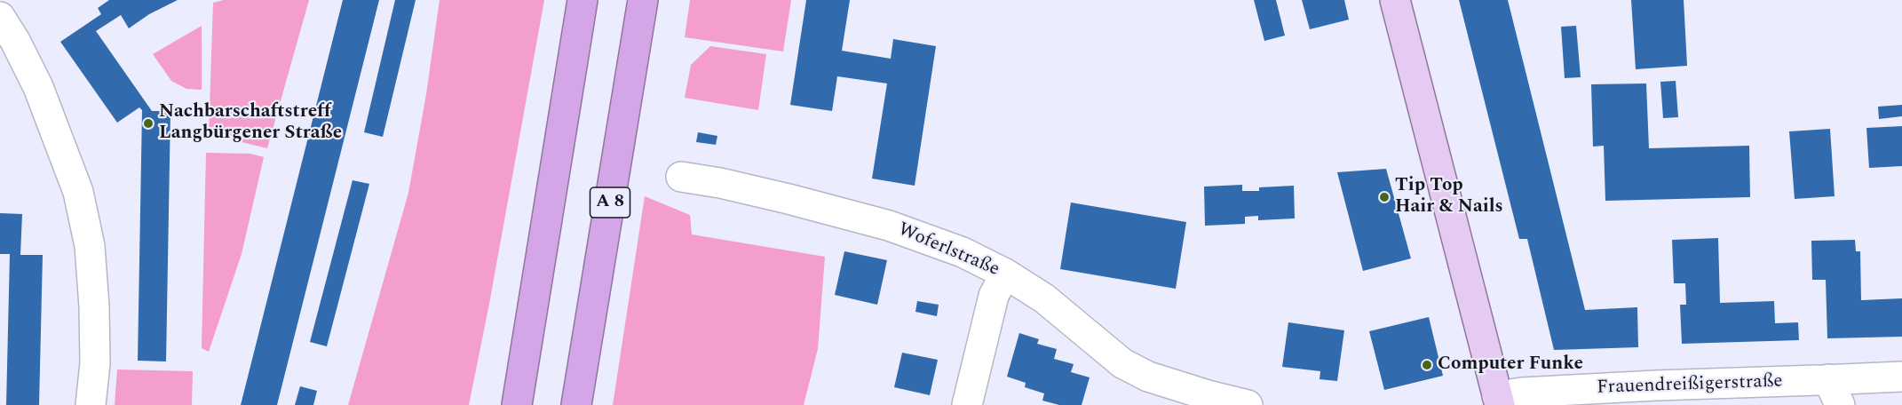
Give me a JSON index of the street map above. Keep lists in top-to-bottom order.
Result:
{
  "streets": {
    "highway": ["A 8"],
    "street": ["Woferlstraße", "Frauendreißigerstraße"]
  },
  "places": ["Nachbarschaftstreff Langbürgener Straße", "Tip Top Hair & Nails", "Computer Funke"]
}
